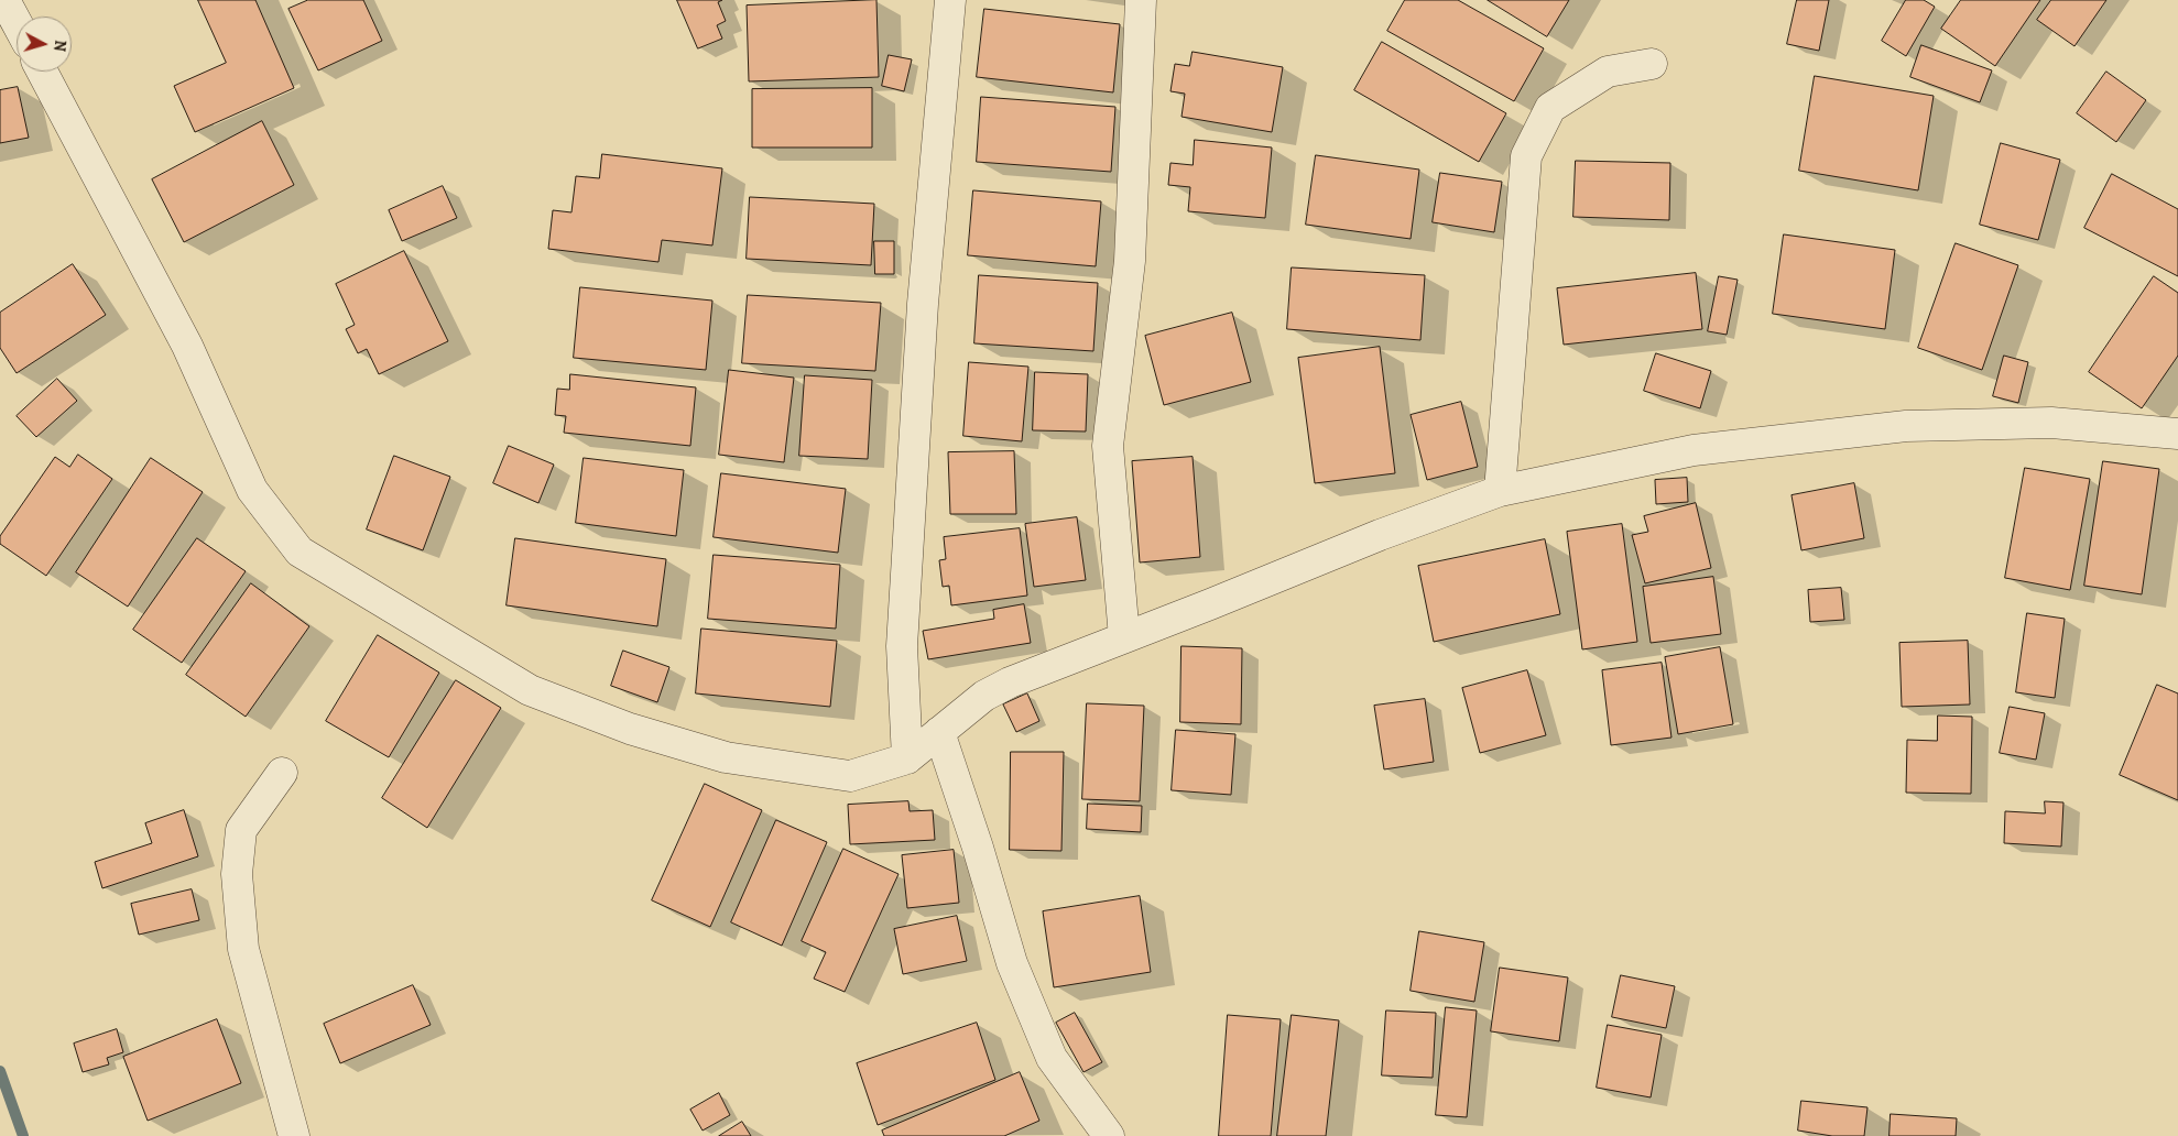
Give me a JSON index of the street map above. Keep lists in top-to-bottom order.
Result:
{
  "north": "right"
}
